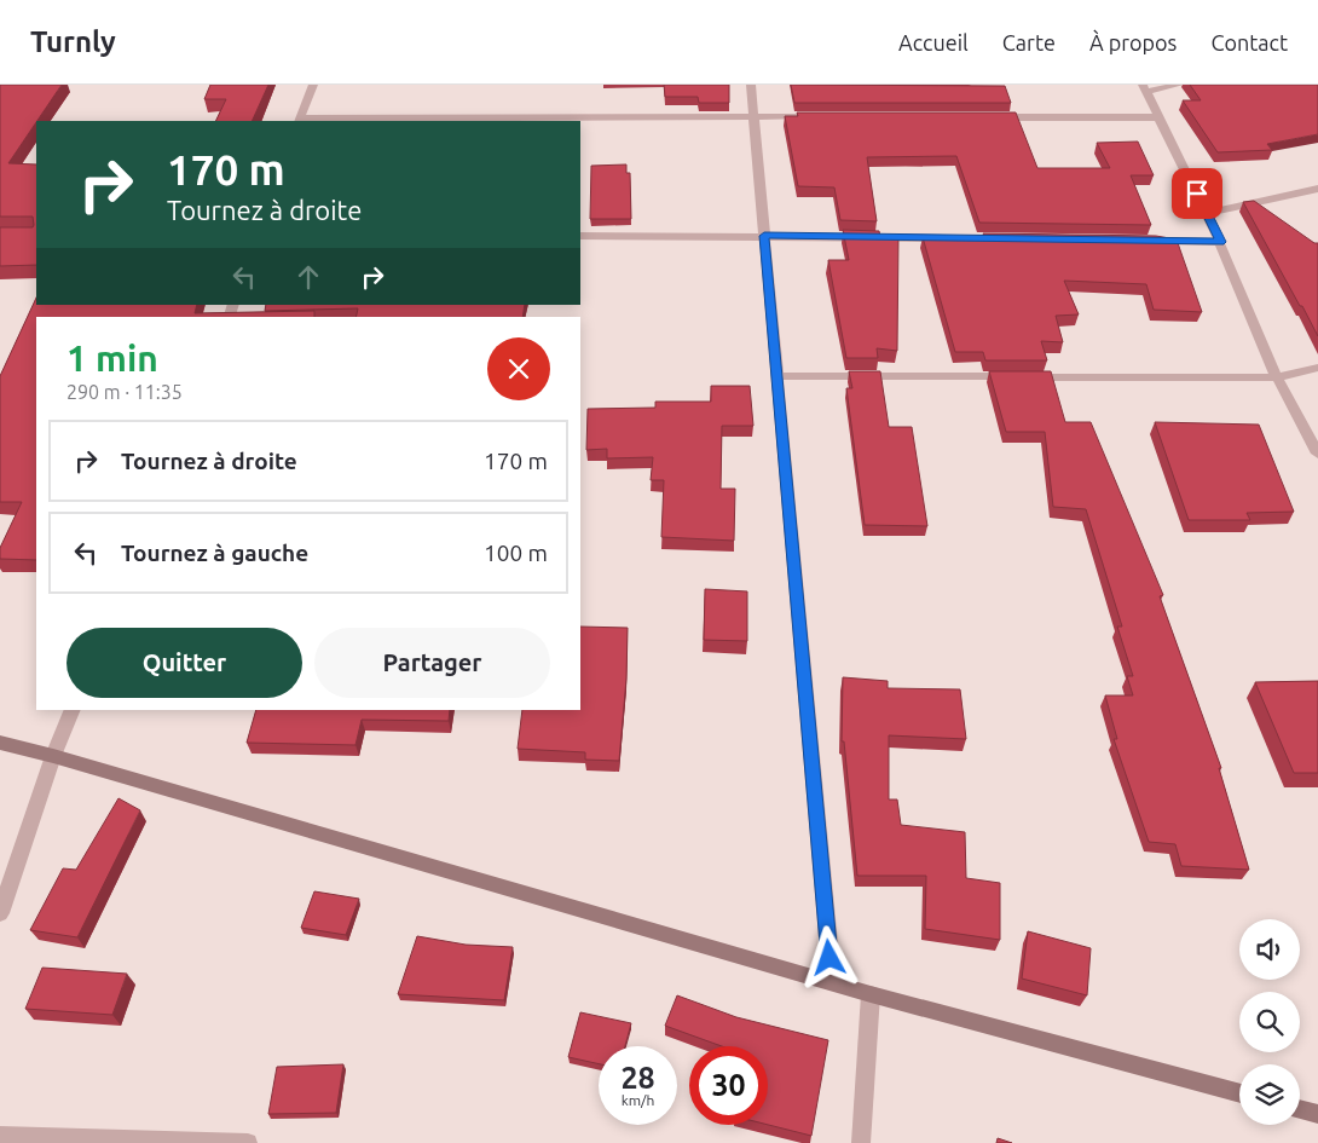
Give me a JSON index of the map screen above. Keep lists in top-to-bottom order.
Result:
{
  "page": {
    "header": "Turnly",
    "nav": [
      "Accueil",
      "Carte",
      "À propos",
      "Contact"
    ],
    "turn": ["170 m", "Tournez à droite"],
    "heading": ["1 min", "290 m · 11:35"],
    "list": [
      {
        "name": "Tournez à droite",
        "value": "170 m"
      },
      {
        "name": "Tournez à gauche",
        "value": "100 m"
      }
    ],
    "buttons": ["Quitter", "Partager"],
    "speed": "28 km/h",
    "limit": "30"
  }
}
